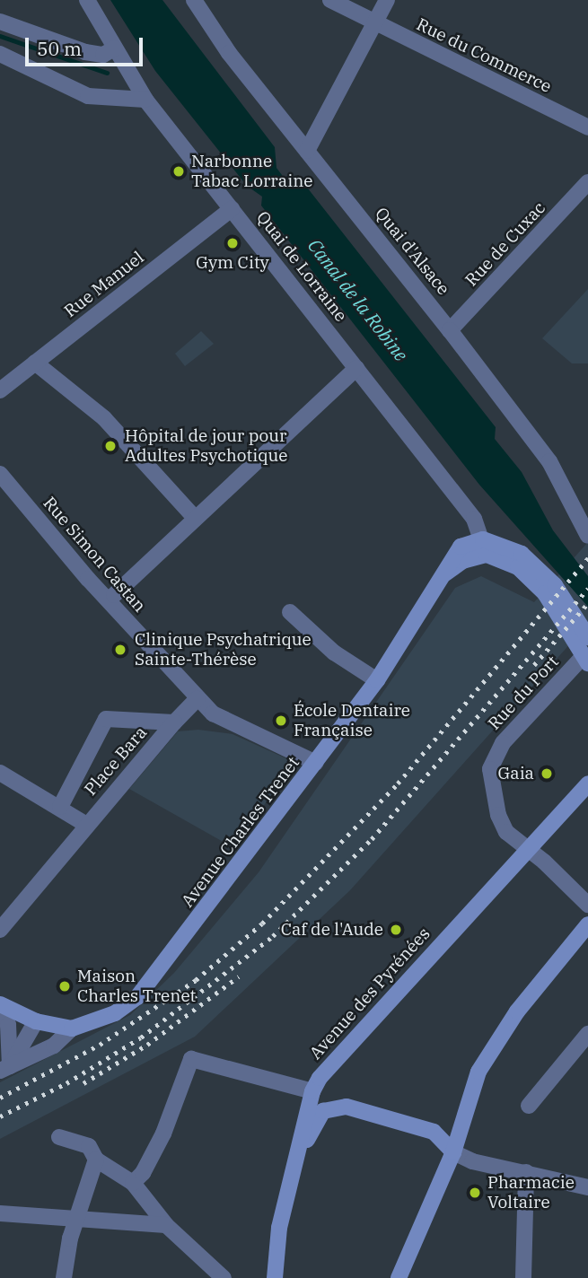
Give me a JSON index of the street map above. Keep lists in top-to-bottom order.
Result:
{
  "streets": {
    "main road": ["Avenue Charles Trenet", "Avenue des Pyrénées"],
    "street": [
      "Rue du Commerce",
      "Rue de Cuxac",
      "Quai d'Alsace",
      "Quai de Lorraine",
      "Rue Manuel",
      "Rue Simon Castan",
      "Rue du Port",
      "Place Bara"
    ]
  },
  "crossings": [
    ["Rue de Cuxac", "Quai d'Alsace"],
    ["Quai de Lorraine", "Rue Manuel"],
    ["Quai de Lorraine", "Avenue Charles Trenet"],
    ["Rue Simon Castan", "Place Bara"],
    ["Rue Simon Castan", "Avenue Charles Trenet"],
    ["Rue du Port", "Avenue des Pyrénées"]
  ],
  "water": ["Canal de la Robine"],
  "places": [
    "Narbonne Tabac Lorraine",
    "Gym City",
    "Hôpital de jour pour Adultes Psychotique",
    "Clinique Psychatrique Sainte-Thérèse",
    "École Dentaire Française",
    "Gaia",
    "Caf de l'Aude",
    "Maison Charles Trenet",
    "Pharmacie Voltaire"
  ],
  "scale_bar": "50 m"
}
